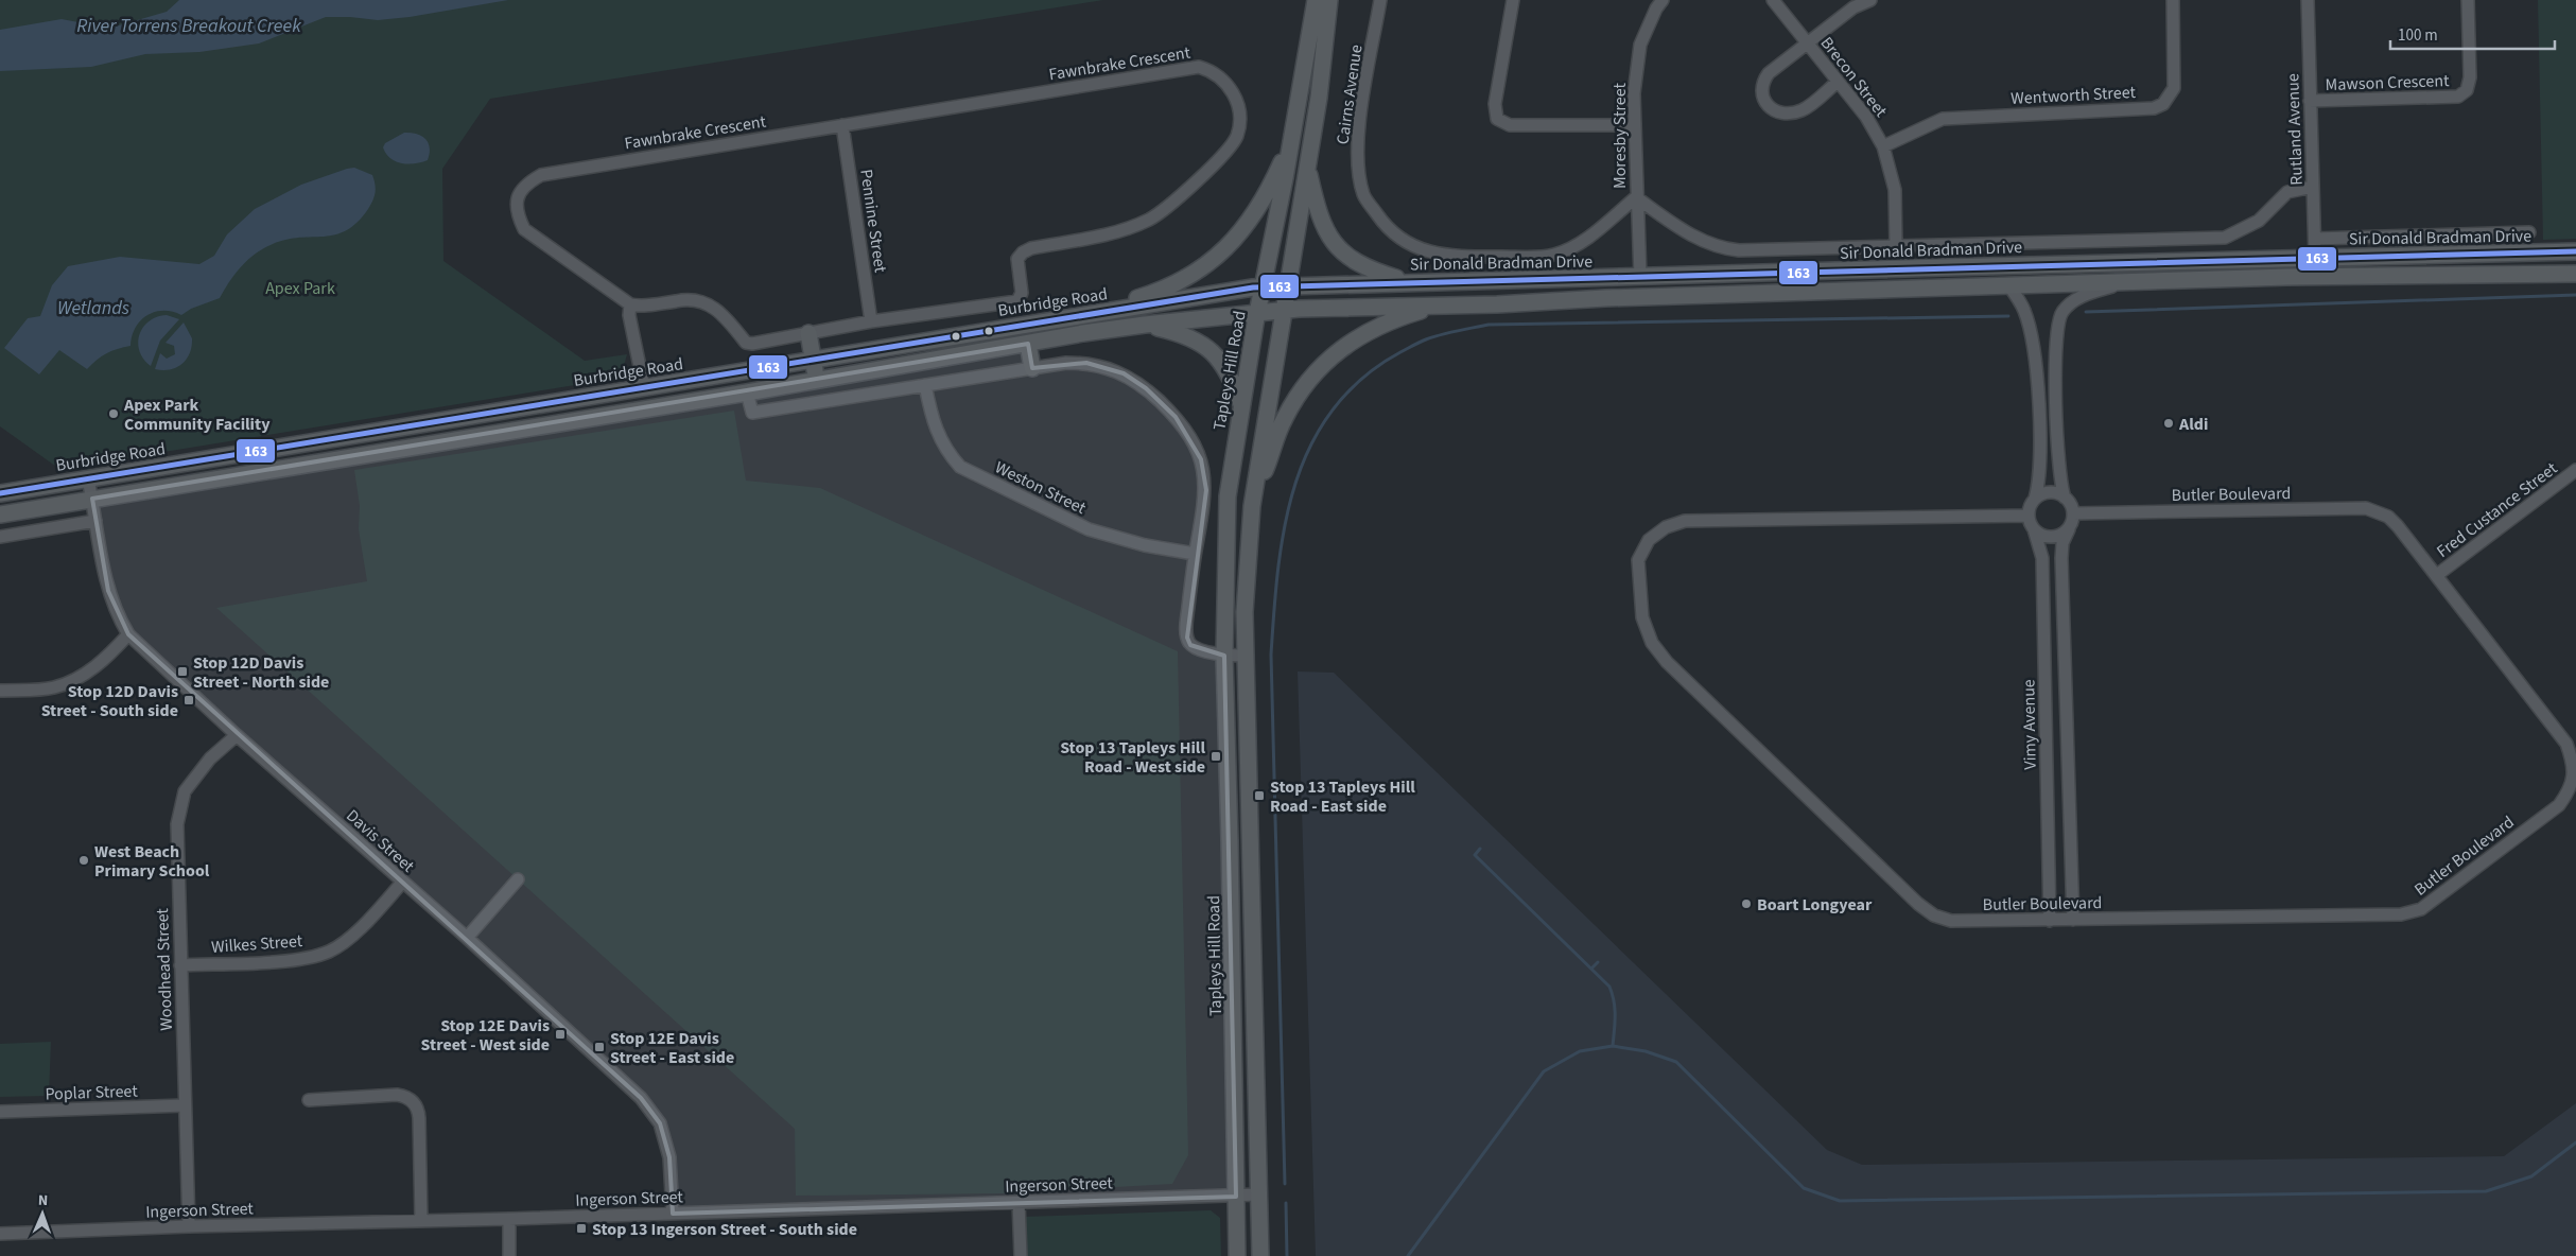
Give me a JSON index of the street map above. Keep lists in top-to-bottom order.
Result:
{
  "streets": {
    "main road": ["Sir Donald Bradman Drive", "Burbridge Road", "Tapleys Hill Road"],
    "street": [
      "Fawnbrake Crescent",
      "Brecon Street",
      "Mawson Crescent",
      "Cairns Avenue",
      "Wentworth Street",
      "Rutland Avenue",
      "Moresby Street",
      "Pennine Street",
      "Weston Street",
      "Butler Boulevard",
      "Fred Custance Street",
      "Vimy Avenue",
      "Davis Street",
      "Wilkes Street",
      "Woodhead Street",
      "Poplar Street",
      "Ingerson Street"
    ]
  },
  "crossings": [
    ["Fawnbrake Crescent", "Pennine Street"],
    ["Brecon Street", "Wentworth Street"],
    ["Brecon Street", "Sir Donald Bradman Drive"],
    ["Mawson Crescent", "Rutland Avenue"],
    ["Cairns Avenue", "Moresby Street"],
    ["Cairns Avenue", "Sir Donald Bradman Drive"],
    ["Rutland Avenue", "Sir Donald Bradman Drive"],
    ["Moresby Street", "Sir Donald Bradman Drive"],
    ["Sir Donald Bradman Drive", "Burbridge Road"],
    ["Sir Donald Bradman Drive", "Tapleys Hill Road"],
    ["Burbridge Road", "Tapleys Hill Road"],
    ["Burbridge Road", "Davis Street"],
    ["Tapleys Hill Road", "Ingerson Street"],
    ["Butler Boulevard", "Fred Custance Street"],
    ["Butler Boulevard", "Vimy Avenue"],
    ["Davis Street", "Wilkes Street"],
    ["Davis Street", "Woodhead Street"],
    ["Davis Street", "Ingerson Street"],
    ["Wilkes Street", "Woodhead Street"],
    ["Woodhead Street", "Poplar Street"],
    ["Woodhead Street", "Ingerson Street"]
  ],
  "water": ["River Torrens Breakout Creek", "Wetlands"],
  "parks": ["Apex Park"],
  "places": {
    "other": [
      "Apex Park Community Facility",
      "Aldi",
      "West Beach Primary School",
      "Boart Longyear"
    ],
    "transit": [
      "Stop 12D Davis Street - North side",
      "Stop 12D Davis Street - South side",
      "Stop 13 Tapleys Hill Road - West side",
      "Stop 13 Tapleys Hill Road - East side",
      "Stop 12E Davis Street - West side",
      "Stop 12E Davis Street - East side",
      "Stop 13 Ingerson Street - South side"
    ]
  },
  "lines": ["transit line 163"],
  "scale_bar": "100 m",
  "north": "top"
}
